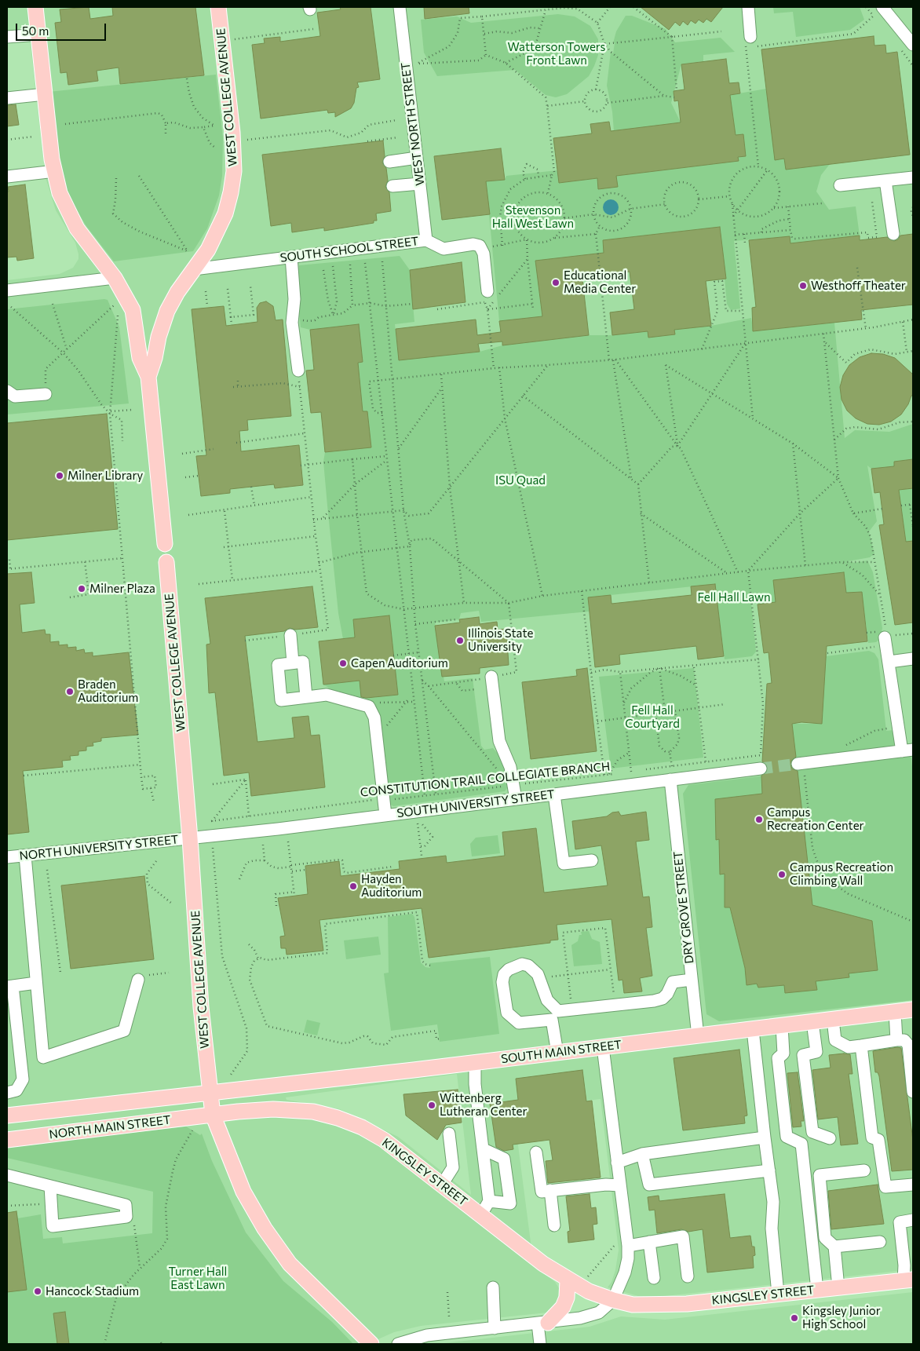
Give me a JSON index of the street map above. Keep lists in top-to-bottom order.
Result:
{
  "streets": {
    "main road": [
      "WEST COLLEGE AVENUE",
      "SOUTH MAIN STREET",
      "NORTH MAIN STREET",
      "KINGSLEY STREET"
    ],
    "street": [
      "WEST NORTH STREET",
      "SOUTH SCHOOL STREET",
      "SOUTH UNIVERSITY STREET",
      "NORTH UNIVERSITY STREET",
      "DRY GROVE STREET"
    ],
    "path": ["CONSTITUTION TRAIL COLLEGIATE BRANCH"]
  },
  "crossings": [
    ["WEST COLLEGE AVENUE", "SOUTH SCHOOL STREET"],
    ["WEST COLLEGE AVENUE", "SOUTH UNIVERSITY STREET"],
    ["WEST COLLEGE AVENUE", "NORTH UNIVERSITY STREET"],
    ["WEST COLLEGE AVENUE", "SOUTH MAIN STREET"],
    ["WEST COLLEGE AVENUE", "NORTH MAIN STREET"],
    ["WEST COLLEGE AVENUE", "KINGSLEY STREET"],
    ["WEST NORTH STREET", "SOUTH SCHOOL STREET"],
    ["SOUTH UNIVERSITY STREET", "NORTH UNIVERSITY STREET"],
    ["SOUTH UNIVERSITY STREET", "DRY GROVE STREET"],
    ["DRY GROVE STREET", "SOUTH MAIN STREET"],
    ["SOUTH MAIN STREET", "NORTH MAIN STREET"],
    ["NORTH MAIN STREET", "KINGSLEY STREET"]
  ],
  "parks": [
    "Watterson Towers Front Lawn",
    "Stevenson Hall West Lawn",
    "ISU Quad",
    "Fell Hall Lawn",
    "Fell Hall Courtyard",
    "Turner Hall East Lawn"
  ],
  "places": [
    "Educational Media Center",
    "Westhoff Theater",
    "Milner Library",
    "Milner Plaza",
    "Illinois State University",
    "Capen Auditorium",
    "Braden Auditorium",
    "Campus Recreation Center",
    "Campus Recreation Climbing Wall",
    "Hayden Auditorium",
    "Wittenberg Lutheran Center",
    "Hancock Stadium",
    "Kingsley Junior High School"
  ],
  "scale_bar": "50 m"
}
